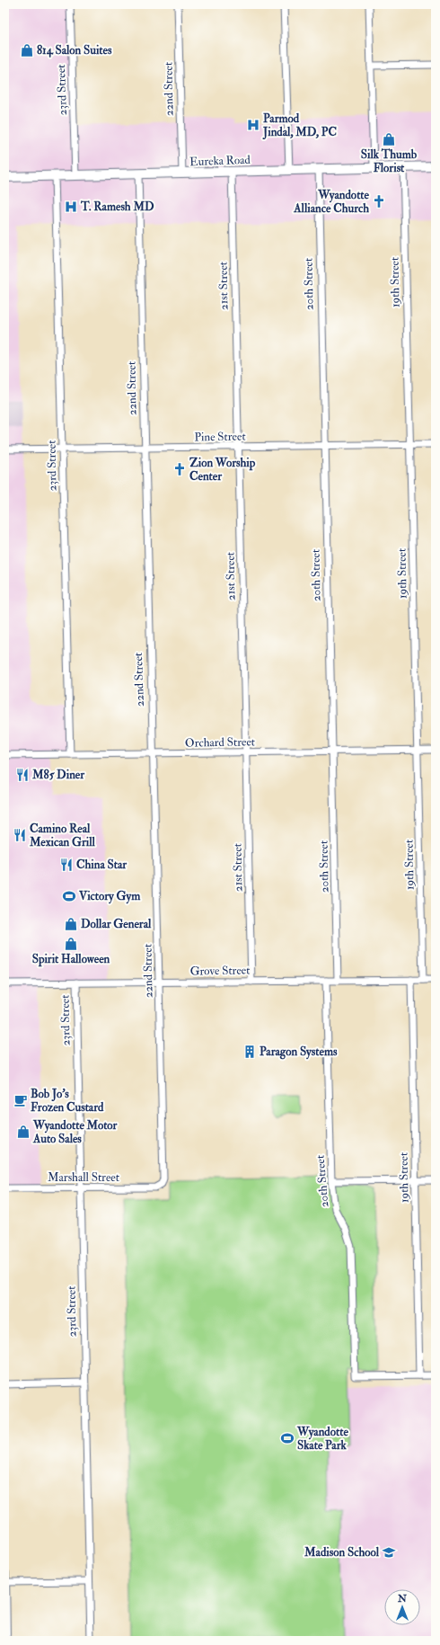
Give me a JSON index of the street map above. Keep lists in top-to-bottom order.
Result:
{
  "streets": {
    "main road": ["Eureka Road"],
    "street": [
      "22nd Street",
      "23rd Street",
      "19th Street",
      "20th Street",
      "21st Street",
      "Pine Street",
      "Orchard Street",
      "Grove Street",
      "Marshall Street"
    ]
  },
  "crossings": [
    ["22nd Street", "Eureka Road"],
    ["22nd Street", "Pine Street"],
    ["22nd Street", "Orchard Street"],
    ["22nd Street", "Grove Street"],
    ["22nd Street", "Marshall Street"],
    ["23rd Street", "Eureka Road"],
    ["23rd Street", "Pine Street"],
    ["23rd Street", "Orchard Street"],
    ["23rd Street", "Grove Street"],
    ["23rd Street", "Marshall Street"],
    ["Eureka Road", "19th Street"],
    ["Eureka Road", "20th Street"],
    ["Eureka Road", "21st Street"],
    ["19th Street", "20th Street"],
    ["19th Street", "Pine Street"],
    ["19th Street", "Orchard Street"],
    ["19th Street", "Grove Street"],
    ["20th Street", "Pine Street"],
    ["20th Street", "Orchard Street"],
    ["20th Street", "Grove Street"],
    ["21st Street", "Pine Street"],
    ["21st Street", "Orchard Street"],
    ["21st Street", "Grove Street"]
  ],
  "places": {
    "shop": [
      "814 Salon Suites",
      "Silk Thumb Florist",
      "Dollar General",
      "Spirit Halloween",
      "Wyandotte Motor Auto Sales"
    ],
    "hospital": ["Parmod Jindal, MD, PC", "T. Ramesh MD"],
    "church": ["Wyandotte Alliance Church", "Zion Worship Center"],
    "restaurant": ["M85 Diner", "Camino Real Mexican Grill", "China Star"],
    "sports": ["Victory Gym", "Wyandotte Skate Park"],
    "building": ["Paragon Systems"],
    "cafe": ["Bob Jo's Frozen Custard"],
    "school or university": ["Madison School"]
  },
  "north": "top"
}
